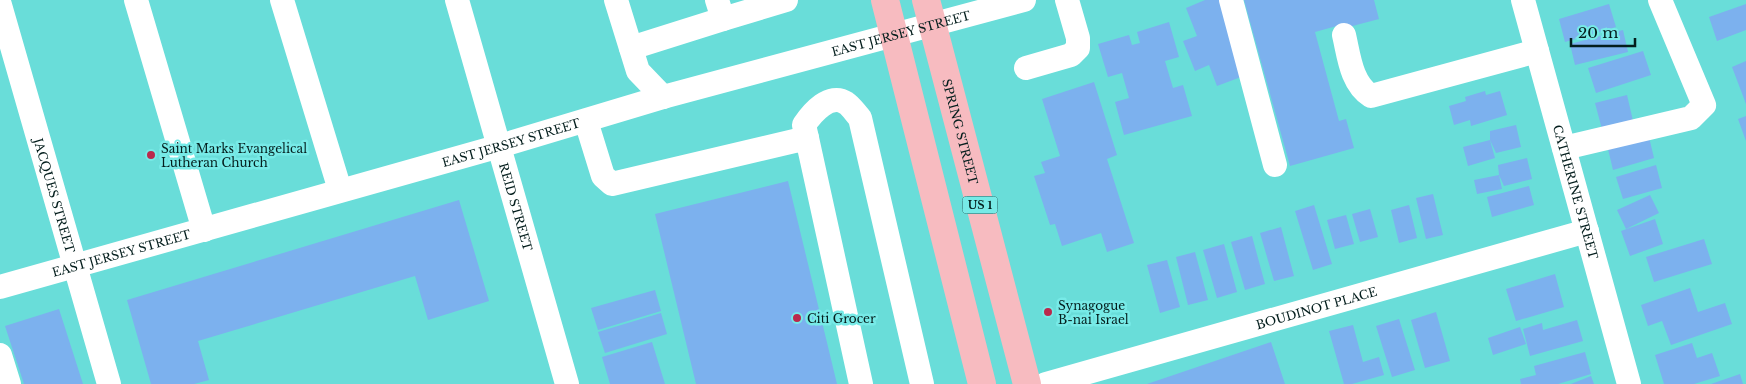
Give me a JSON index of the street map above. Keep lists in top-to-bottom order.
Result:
{
  "streets": {
    "highway": ["SPRING STREET", "US 1"],
    "street": [
      "EAST JERSEY STREET",
      "CATHERINE STREET",
      "JACQUES STREET",
      "REID STREET",
      "BOUDINOT PLACE"
    ]
  },
  "crossings": [
    ["EAST JERSEY STREET", "SPRING STREET"],
    ["EAST JERSEY STREET", "JACQUES STREET"],
    ["EAST JERSEY STREET", "REID STREET"],
    ["CATHERINE STREET", "BOUDINOT PLACE"]
  ],
  "places": ["Saint Marks Evangelical Lutheran Church", "Synagogue B-nai Israel", "Citi Grocer"],
  "scale_bar": "20 m"
}
